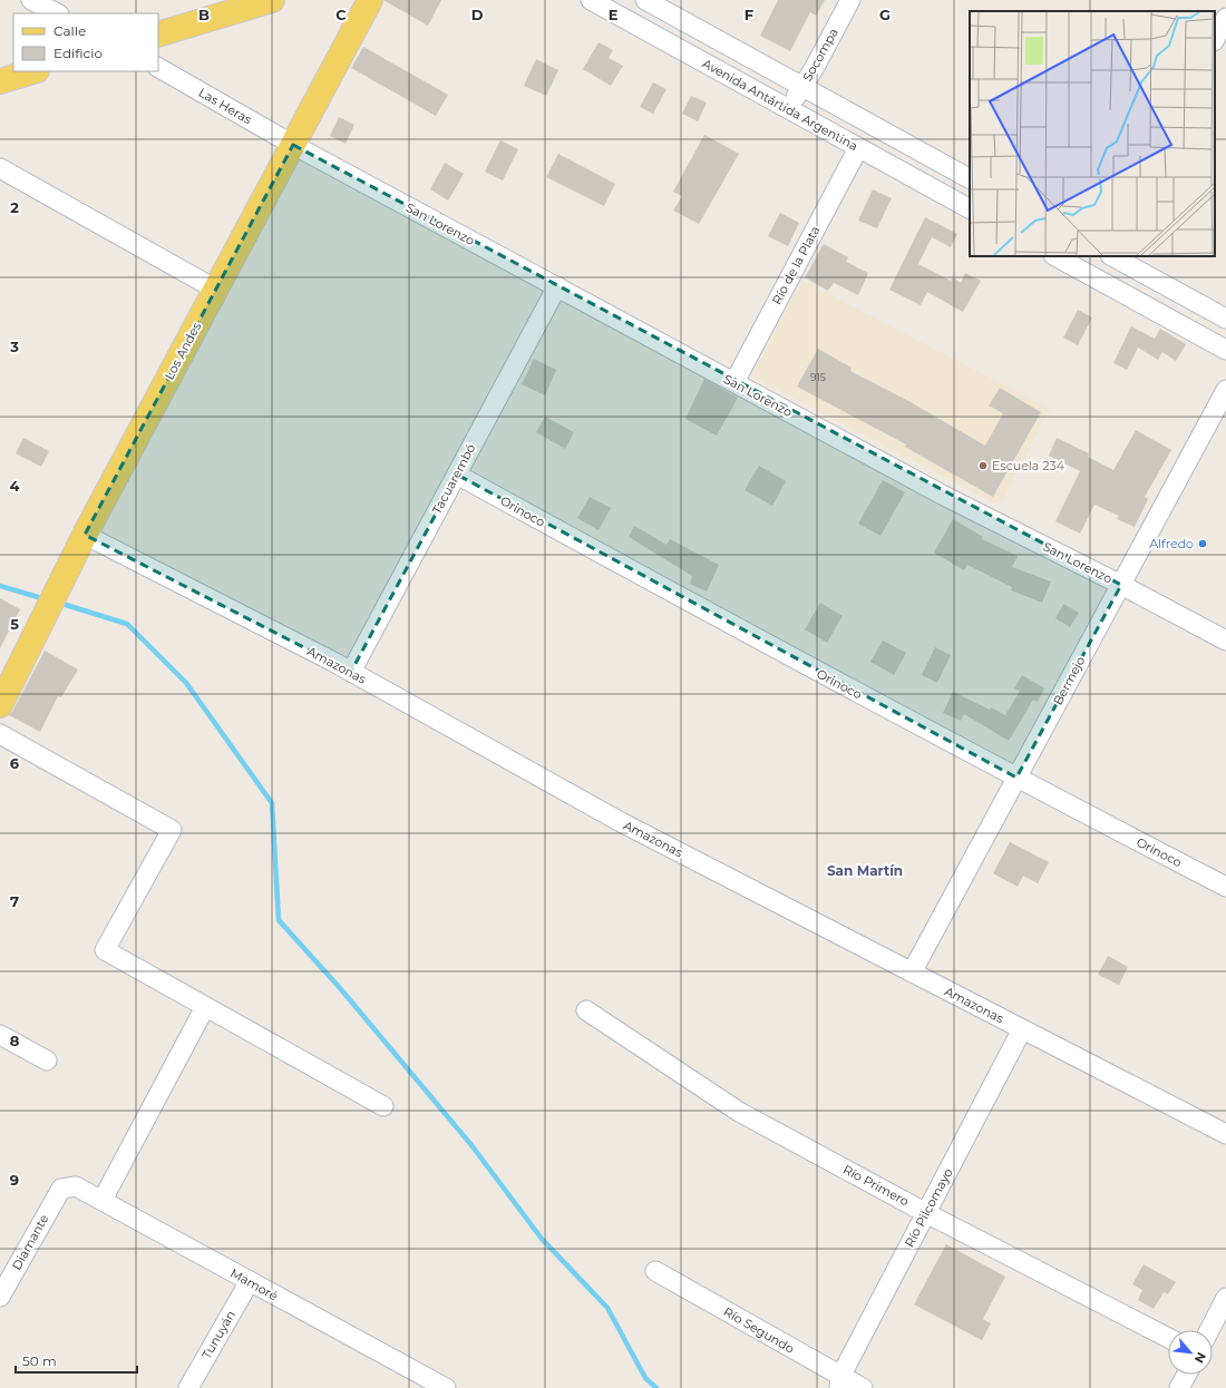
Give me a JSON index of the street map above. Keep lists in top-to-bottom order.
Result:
{
  "streets": {
    "main road": ["Los Andes"],
    "street": [
      "Socompa",
      "Avenida Antártida Argentina",
      "Las Heras",
      "San Lorenzo",
      "Río de la Plata",
      "Tacuarembó",
      "Orinoco",
      "Amazonas",
      "Bermejo",
      "Río Primero",
      "Río Pilcomayo",
      "Diamante",
      "Mamoré",
      "Río Segundo",
      "Tunuyán"
    ]
  },
  "crossings": [
    ["Socompa", "Avenida Antártida Argentina"],
    ["Avenida Antártida Argentina", "Río de la Plata"],
    ["Las Heras", "San Lorenzo"],
    ["Las Heras", "Los Andes"],
    ["San Lorenzo", "Río de la Plata"],
    ["San Lorenzo", "Los Andes"],
    ["San Lorenzo", "Tacuarembó"],
    ["San Lorenzo", "Bermejo"],
    ["Los Andes", "Amazonas"],
    ["Tacuarembó", "Orinoco"],
    ["Tacuarembó", "Amazonas"],
    ["Orinoco", "Bermejo"],
    ["Amazonas", "Bermejo"],
    ["Amazonas", "Río Pilcomayo"],
    ["Río Primero", "Río Pilcomayo"],
    ["Río Pilcomayo", "Río Segundo"],
    ["Diamante", "Mamoré"],
    ["Mamoré", "Tunuyán"]
  ],
  "districts": ["San Martín"],
  "places": ["Escuela 234", "Alfredo"],
  "house_numbers": ["915"],
  "legend": ["Calle", "Edificio"],
  "scale_bar": "50 m",
  "north": "bottom right",
  "grid": {
    "columns": [
      "B",
      "C",
      "D",
      "E",
      "F",
      "G"
    ],
    "rows": [
      "2",
      "3",
      "4",
      "5",
      "6",
      "7",
      "8",
      "9"
    ]
  }
}
